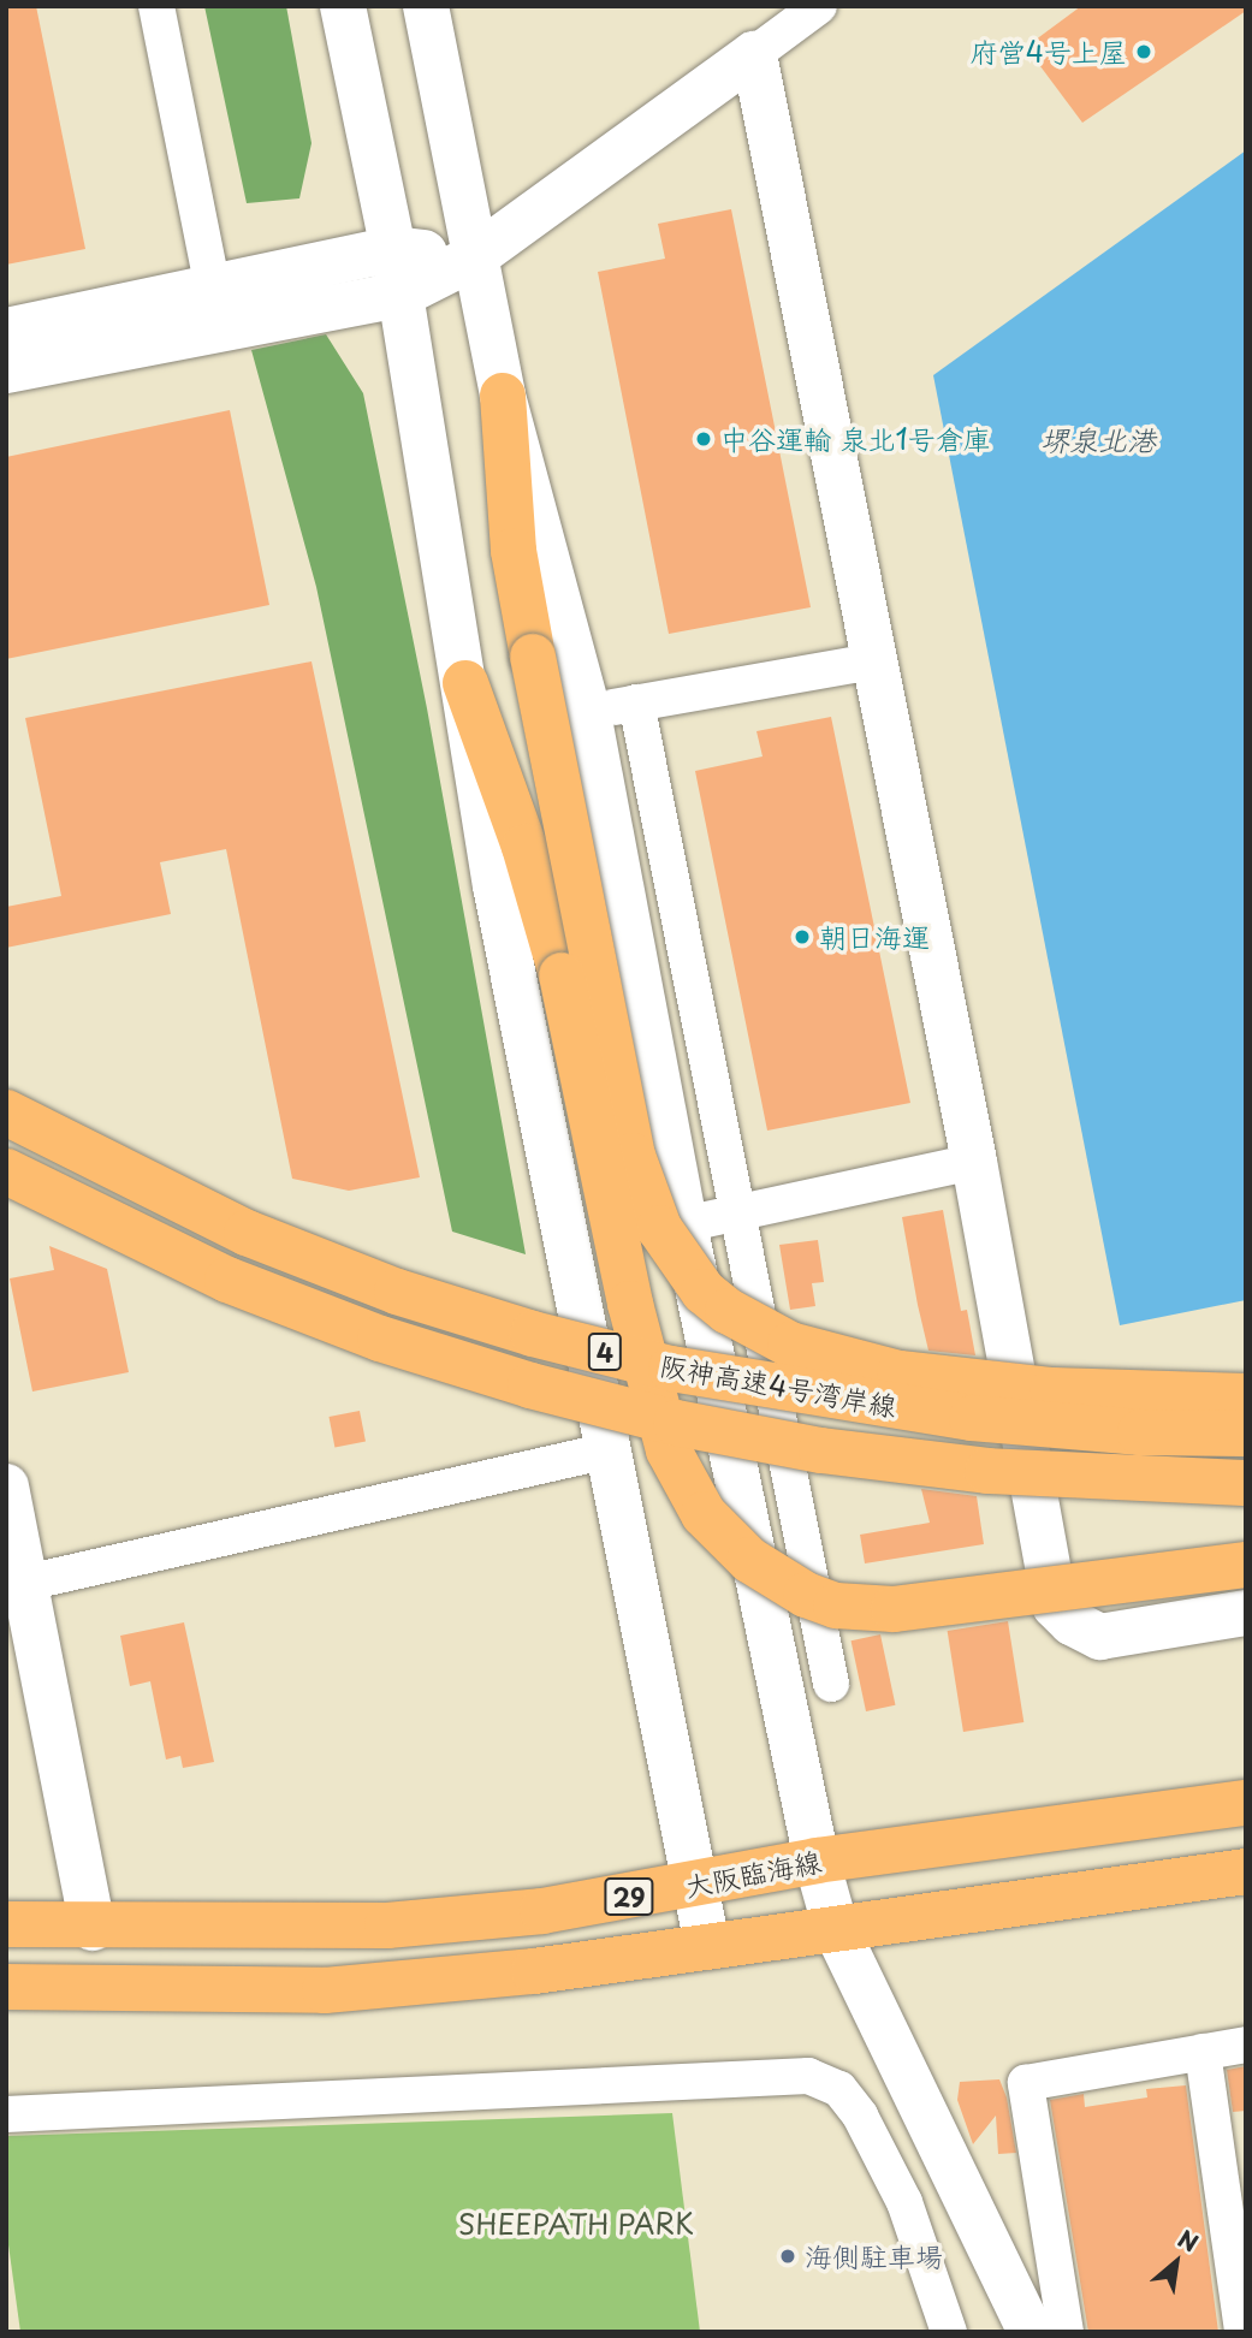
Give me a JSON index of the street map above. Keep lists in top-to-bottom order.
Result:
{
  "streets": {
    "main road": [
      "4",
      "阪神高速4号湾岸線",
      "大阪臨海線",
      "29"
    ]
  },
  "water": ["堺泉北港"],
  "parks": ["SHEEPATH PARK"],
  "places": [
    "府営4号上屋",
    "中谷運輸 泉北1号倉庫",
    "朝日海運",
    "海側駐車場"
  ],
  "north": "top right"
}
